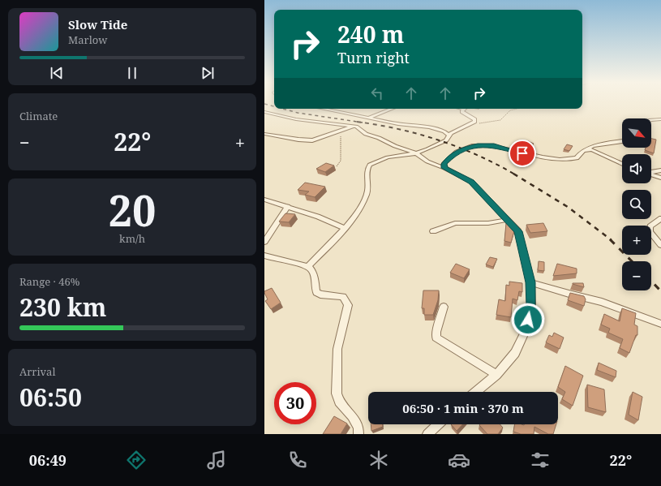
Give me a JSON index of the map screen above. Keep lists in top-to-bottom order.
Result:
{
  "north": "bottom right",
  "page": {
    "turn": ["240 m", "Turn right"],
    "song": ["Slow Tide", "Marlow"],
    "tile": [
      "Climate",
      ["20", "km/h"],
      ["Range · 46%", "230 km"],
      ["Arrival", "06:50"]
    ],
    "map_buttons": ["+", "−"],
    "heat": ["−", "22°", "+"],
    "limit": "30",
    "trip": "06:50 · 1 min · 370 m",
    "tabs": ["06:49", "22°"]
  }
}
